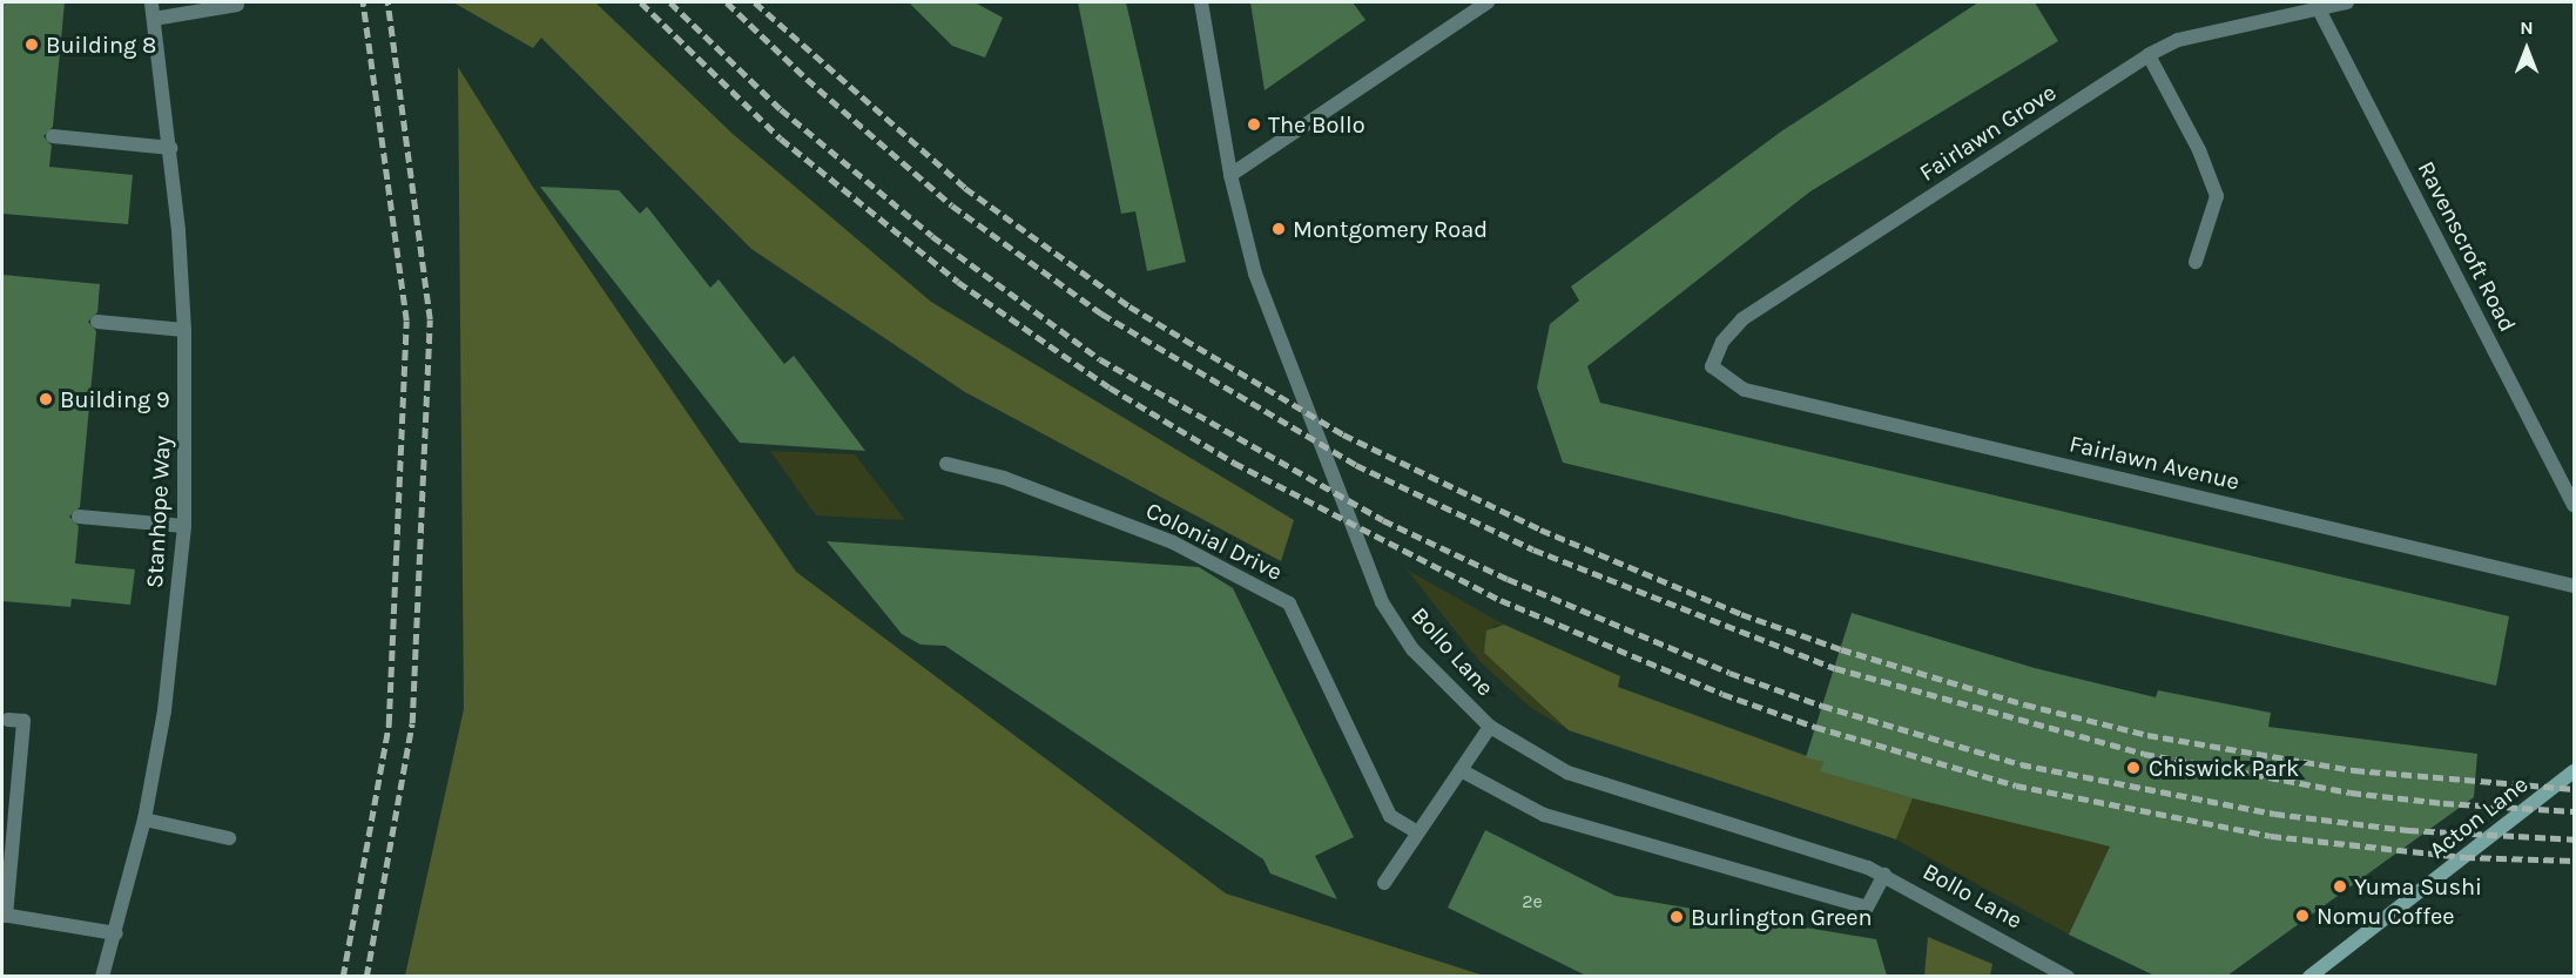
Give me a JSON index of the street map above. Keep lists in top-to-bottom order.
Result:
{
  "streets": {
    "main road": ["Acton Lane"],
    "street": [
      "Fairlawn Grove",
      "Ravenscroft Road",
      "Fairlawn Avenue",
      "Stanhope Way",
      "Colonial Drive",
      "Bollo Lane"
    ]
  },
  "crossings": [
    ["Fairlawn Grove", "Ravenscroft Road"],
    ["Fairlawn Grove", "Fairlawn Avenue"]
  ],
  "places": [
    "Building 8",
    "The Bollo",
    "Montgomery Road",
    "Building 9",
    "Chiswick Park",
    "Yuma Sushi",
    "Nomu Coffee",
    "Burlington Green"
  ],
  "house_numbers": ["2e"],
  "north": "top"
}
